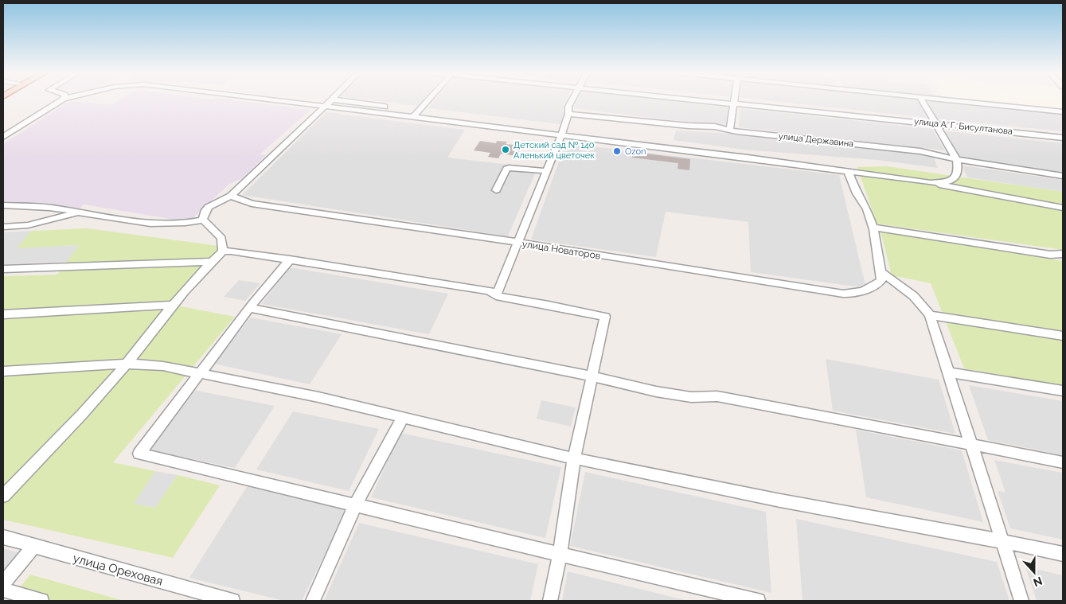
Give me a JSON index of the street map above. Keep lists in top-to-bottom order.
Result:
{
  "streets": {
    "street": [
      "улица А. Г. Бисултанова",
      "улица Державина",
      "улица Новаторов",
      "улица Ореховая"
    ]
  },
  "places": ["Детский сад № 140 Аленький цветочек", "Ozon"],
  "north": "bottom"
}
